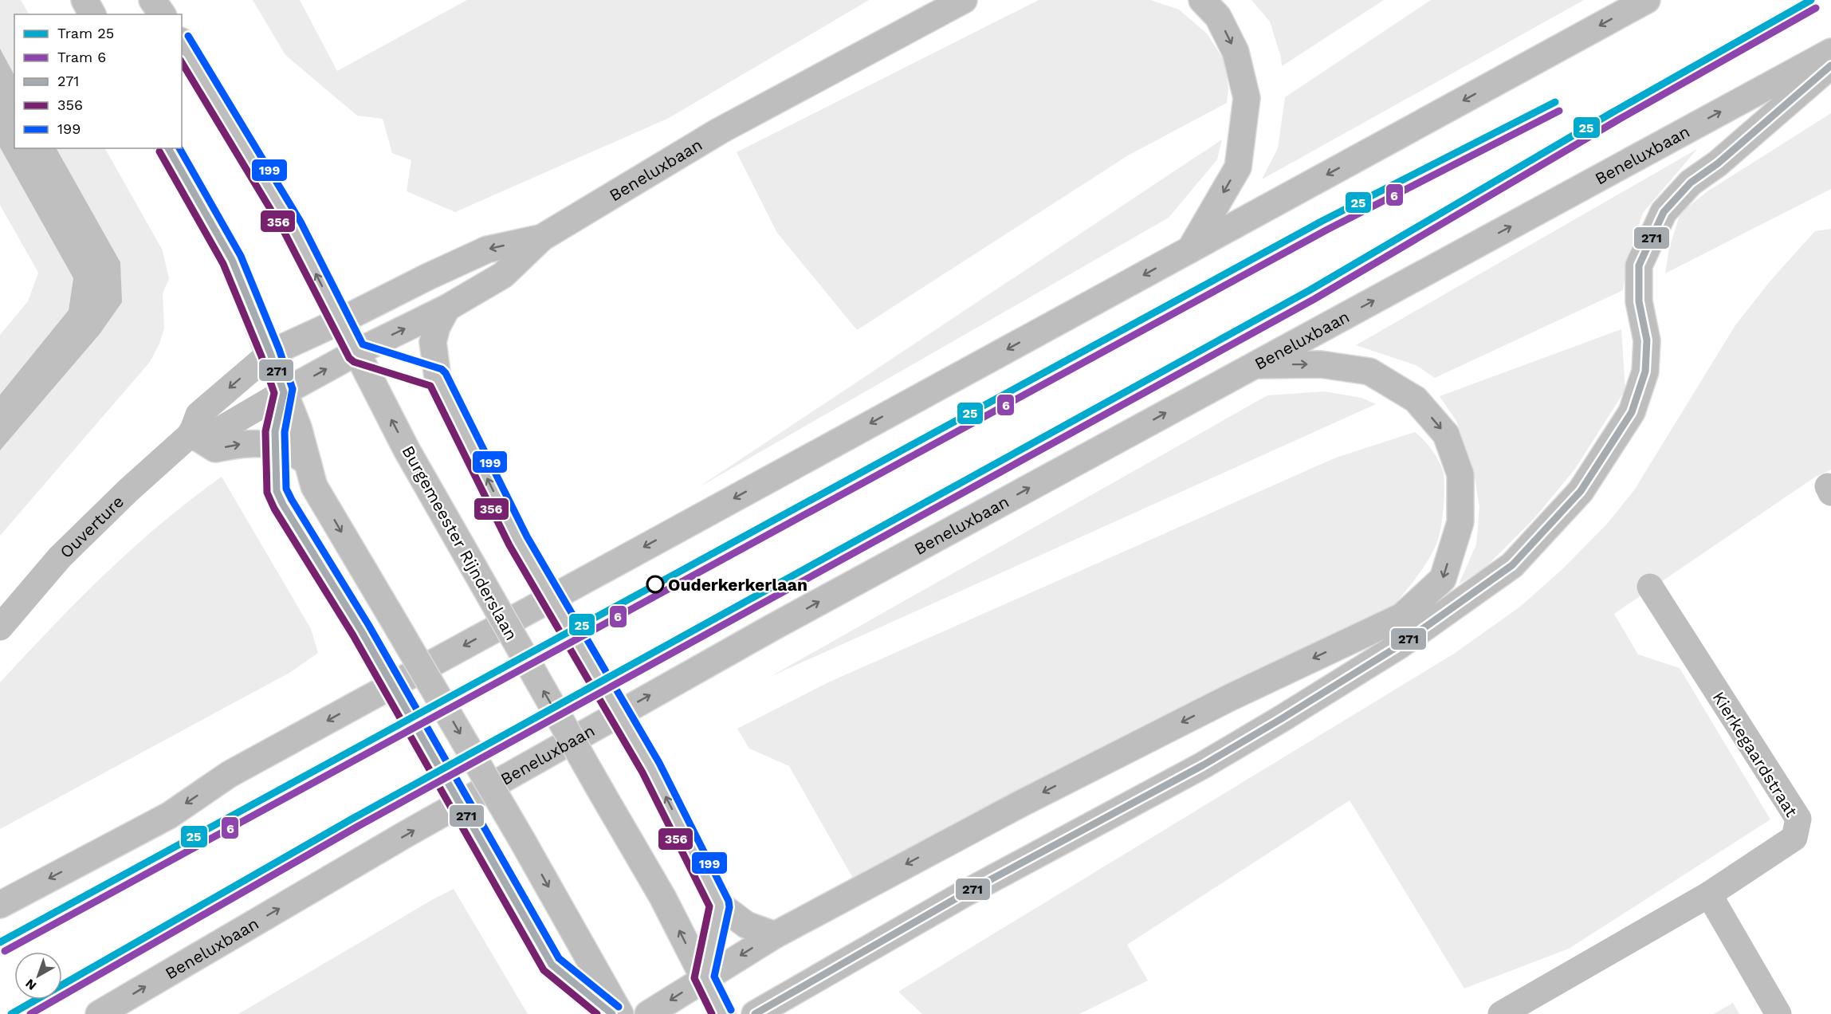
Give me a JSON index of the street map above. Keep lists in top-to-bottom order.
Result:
{
  "streets": {
    "main road": [
      "Beneluxbaan",
      "Ouverture",
      "Burgemeester Rijnderslaan",
      "Kierkegaardstraat"
    ]
  },
  "crossings": [
    ["Beneluxbaan", "Ouverture"],
    ["Beneluxbaan", "Burgemeester Rijnderslaan"]
  ],
  "places": ["Ouderkerkerlaan"],
  "lines": [
    "tram line 25",
    "tram line 6",
    "transit line 199",
    "transit line 356",
    "transit line 271"
  ],
  "legend": [
    "Tram 25",
    "Tram 6",
    "271",
    "356",
    "199"
  ],
  "north": "bottom left"
}
